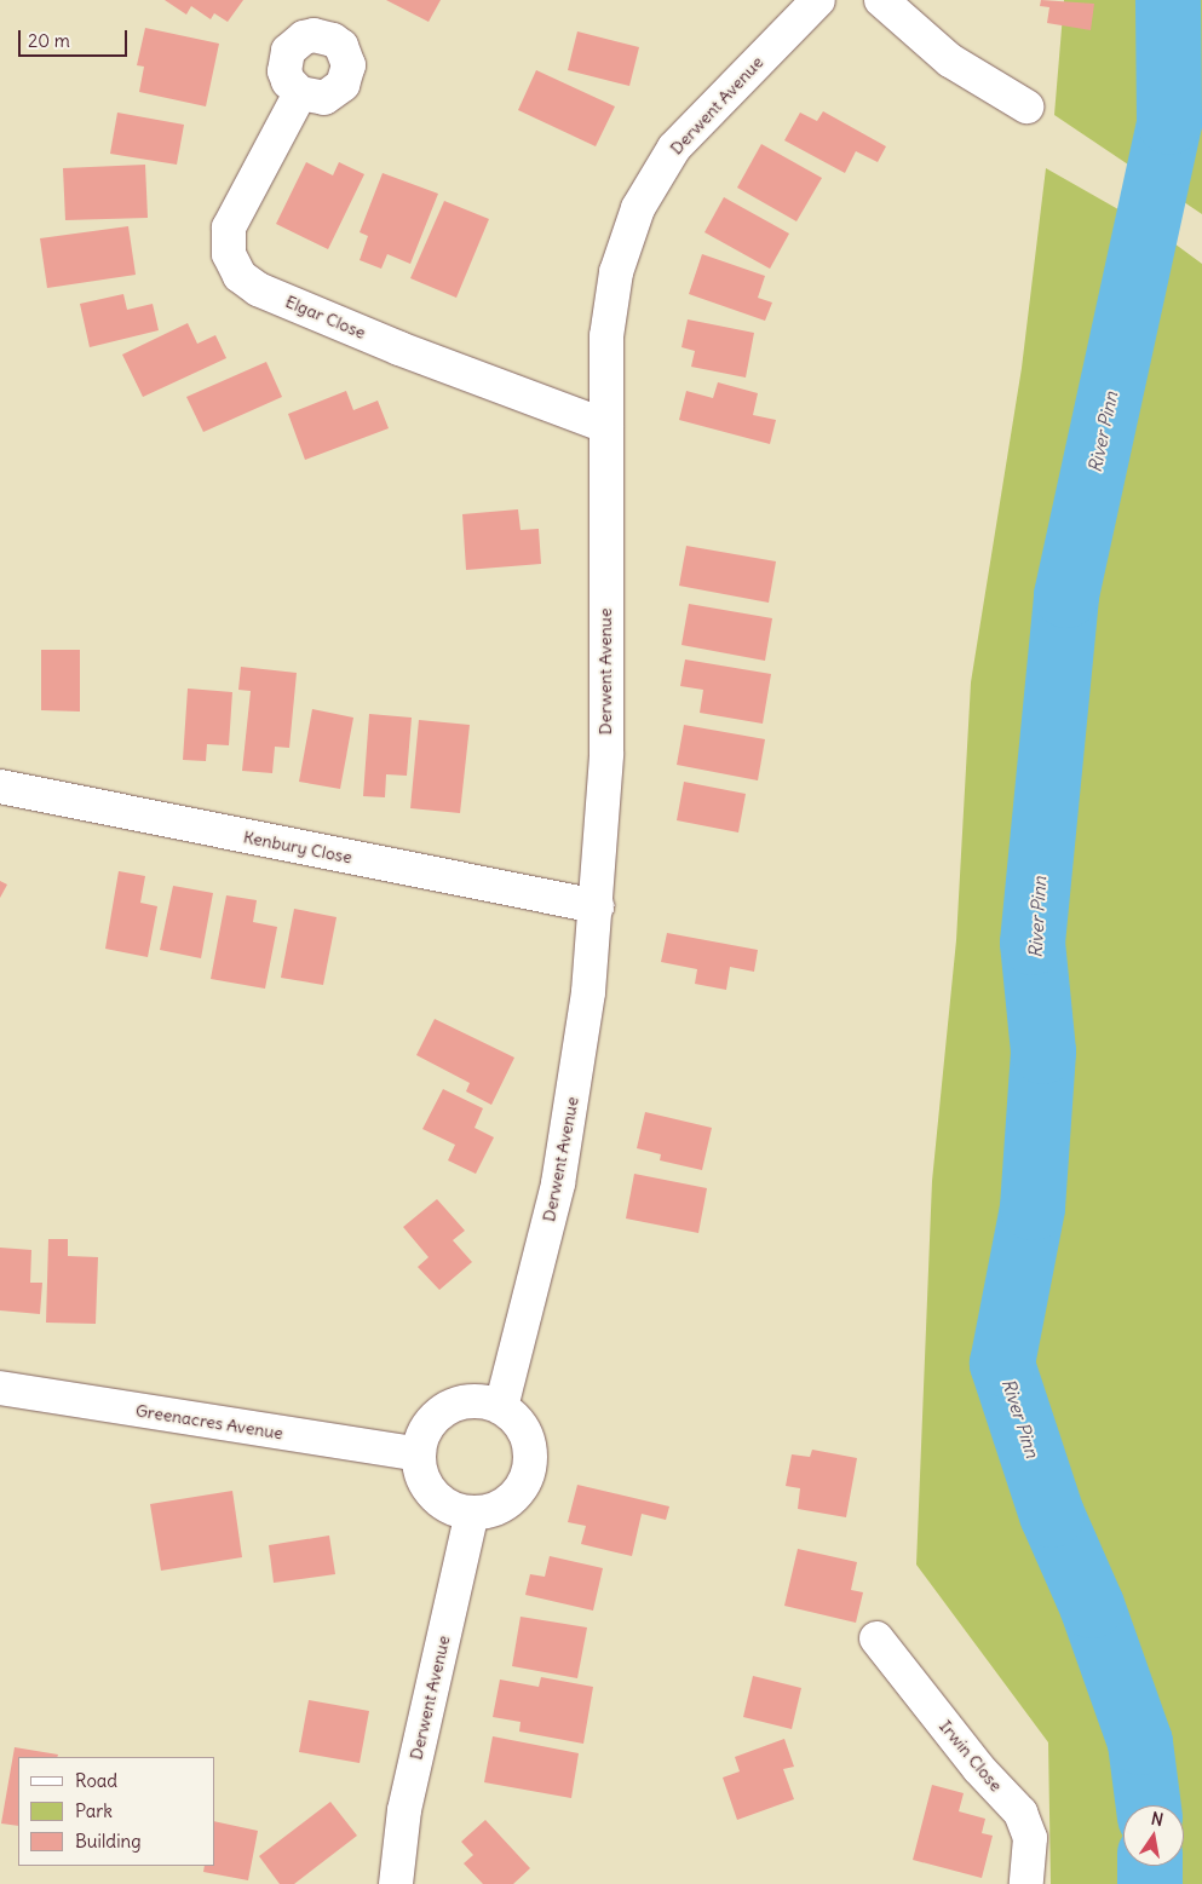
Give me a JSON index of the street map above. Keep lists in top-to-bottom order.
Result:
{
  "streets": {
    "street": [
      "Derwent Avenue",
      "Elgar Close",
      "Kenbury Close",
      "Greenacres Avenue",
      "Irwin Close"
    ]
  },
  "crossings": [
    ["Derwent Avenue", "Elgar Close"],
    ["Derwent Avenue", "Kenbury Close"],
    ["Derwent Avenue", "Greenacres Avenue"]
  ],
  "water": ["River Pinn"],
  "legend": ["Road", "Park", "Building"],
  "scale_bar": "20 m",
  "north": "top"
}
